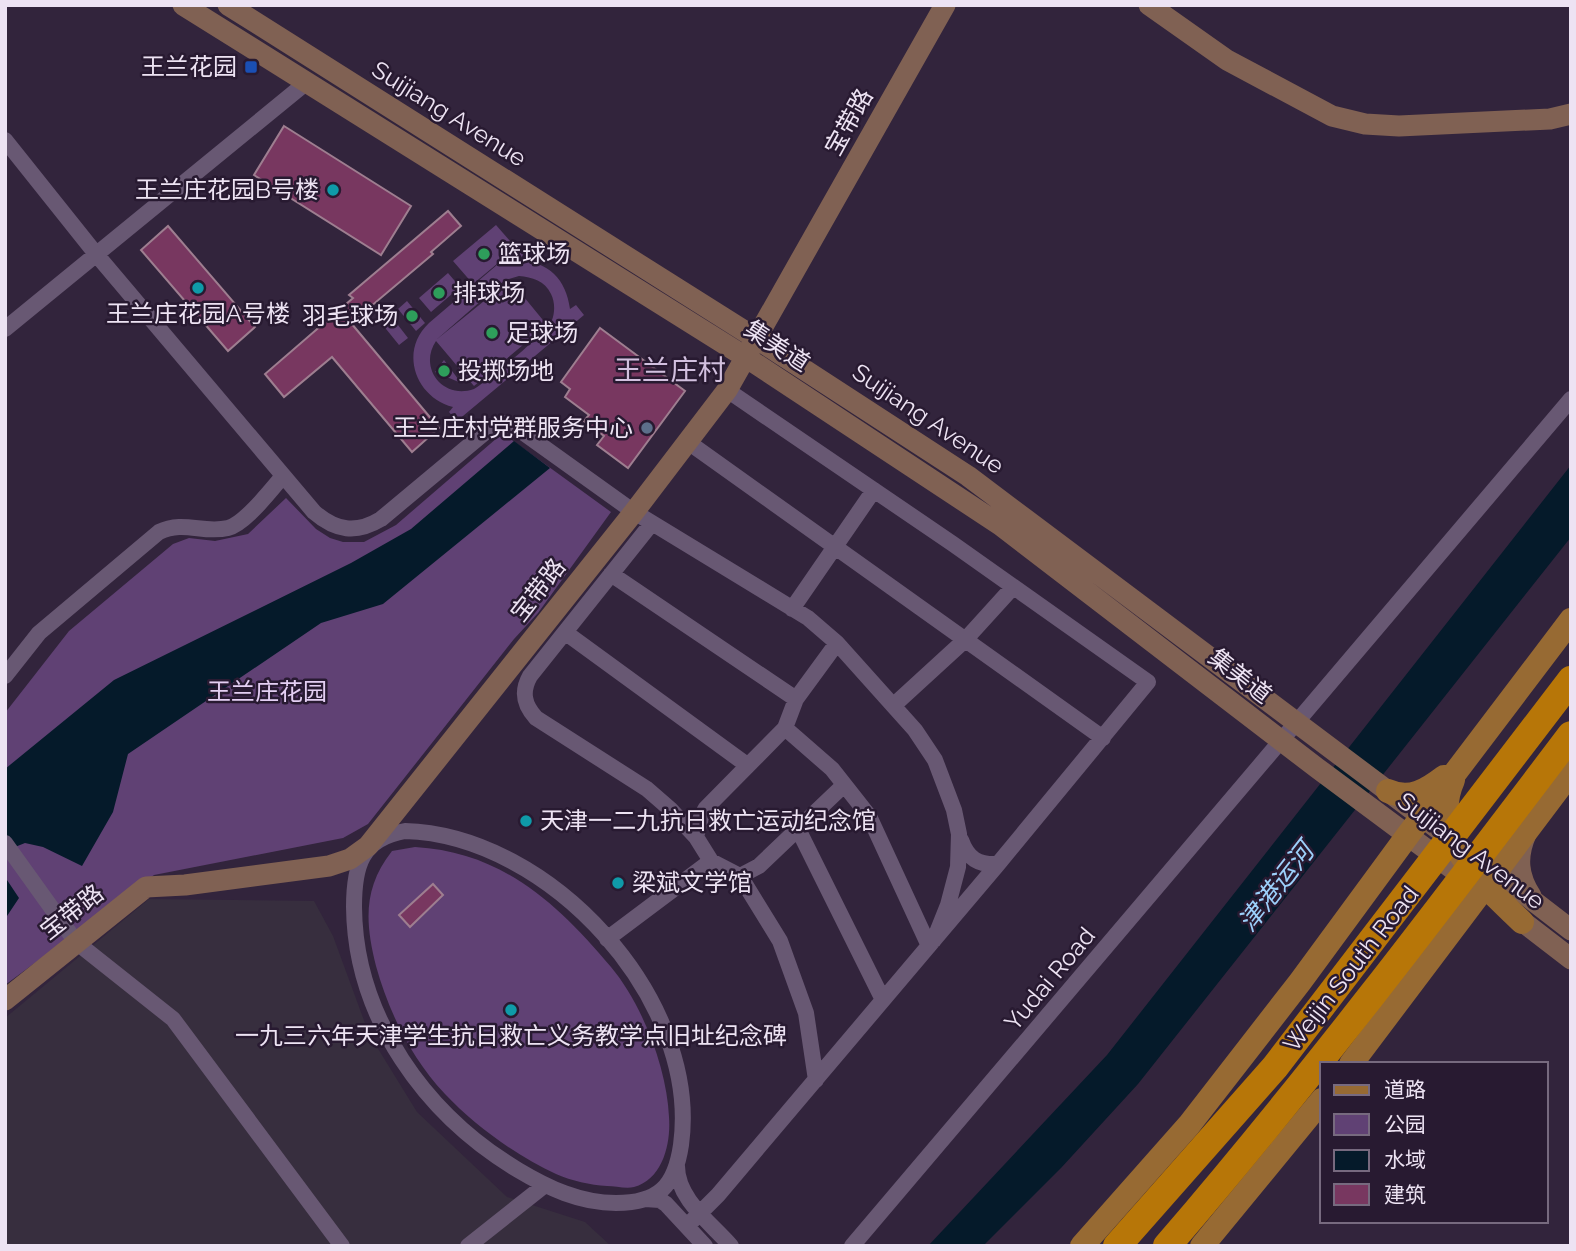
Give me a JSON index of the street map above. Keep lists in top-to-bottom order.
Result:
{
  "streets": {
    "highway": ["Weijin South Road"],
    "main road": ["Suijiang Avenue", "宝带路", "集美道"],
    "street": ["Yudai Road"]
  },
  "crossings": [
    ["Suijiang Avenue", "宝带路"],
    ["Suijiang Avenue", "集美道"],
    ["Suijiang Avenue", "Yudai Road"],
    ["宝带路", "集美道"],
    ["集美道", "Yudai Road"]
  ],
  "districts": ["王兰庄村"],
  "water": ["津港运河"],
  "parks": ["王兰庄花园"],
  "places": {
    "transit": ["王兰花园"],
    "other": [
      "王兰庄花园B号楼",
      "篮球场",
      "王兰庄花园A号楼",
      "排球场",
      "羽毛球场",
      "足球场",
      "投掷场地",
      "王兰庄村党群服务中心",
      "天津一二九抗日救亡运动纪念馆",
      "梁斌文学馆",
      "一九三六年天津学生抗日救亡义务教学点旧址纪念碑"
    ]
  },
  "legend": [
    "道路",
    "公园",
    "水域",
    "建筑"
  ]
}
